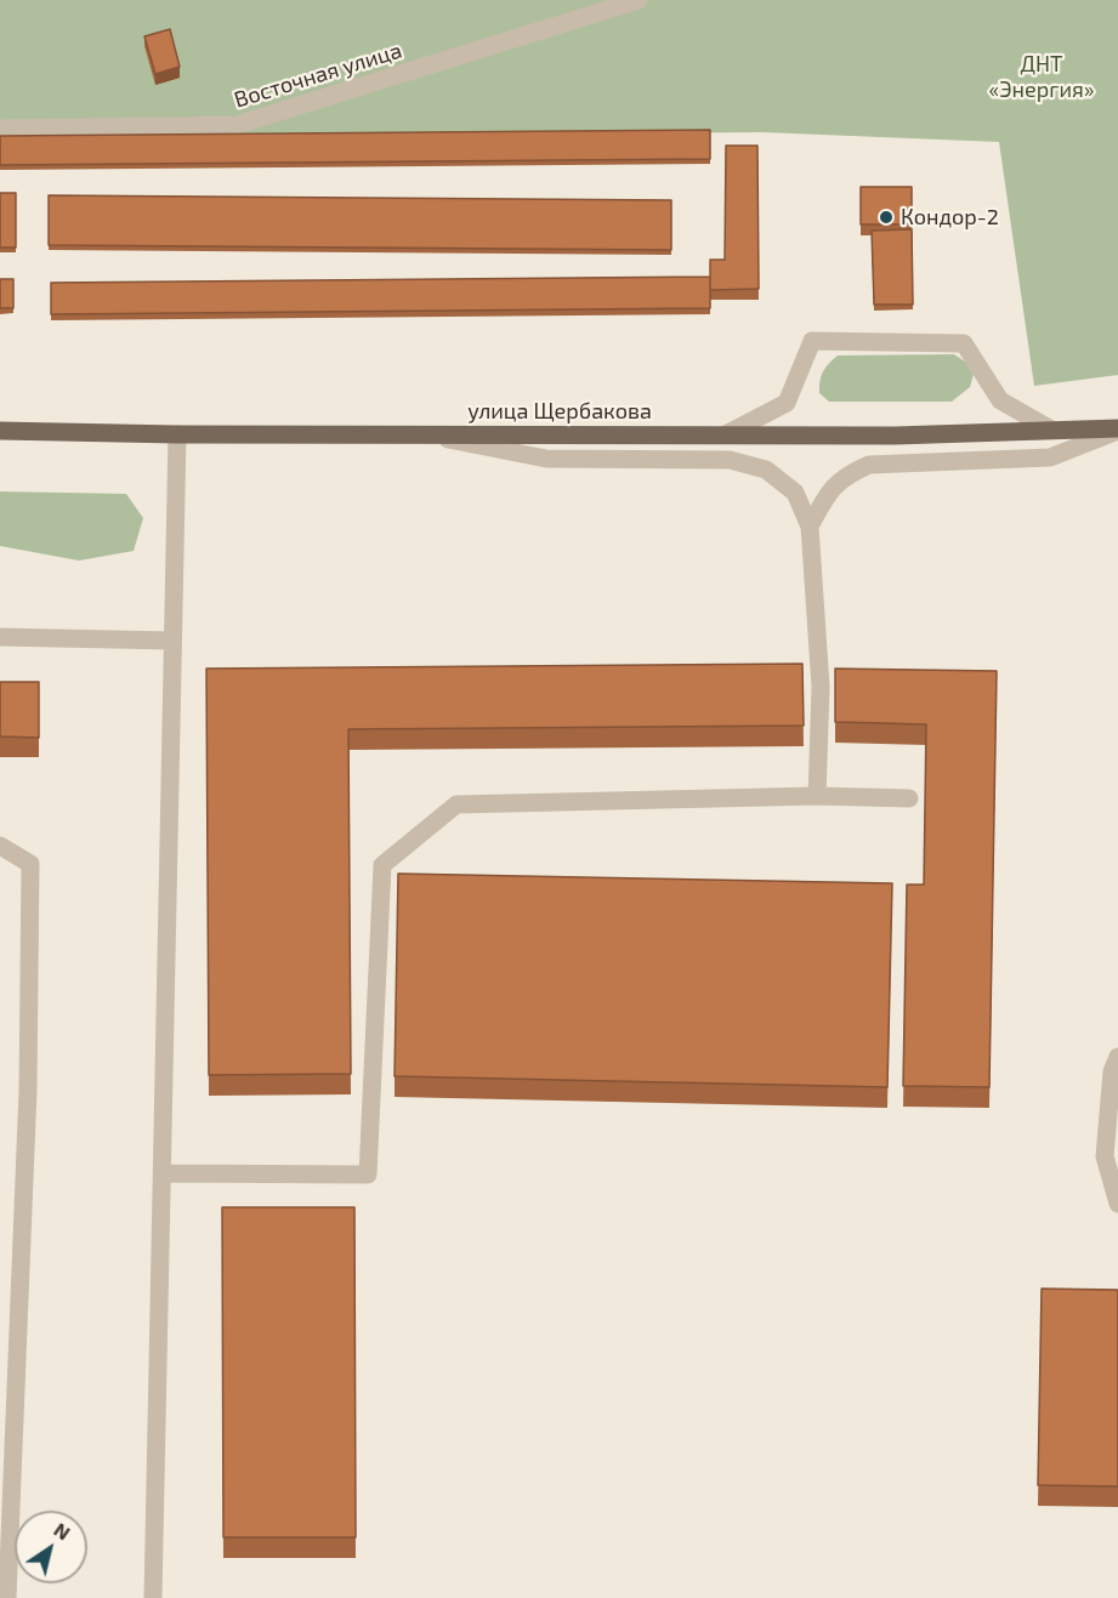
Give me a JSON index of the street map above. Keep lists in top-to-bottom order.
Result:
{
  "streets": {
    "main road": ["улица Щербакова"],
    "street": ["Восточная улица"]
  },
  "parks": ["ДНТ «Энергия»"],
  "places": ["Кондор-2"],
  "north": "top right"
}
